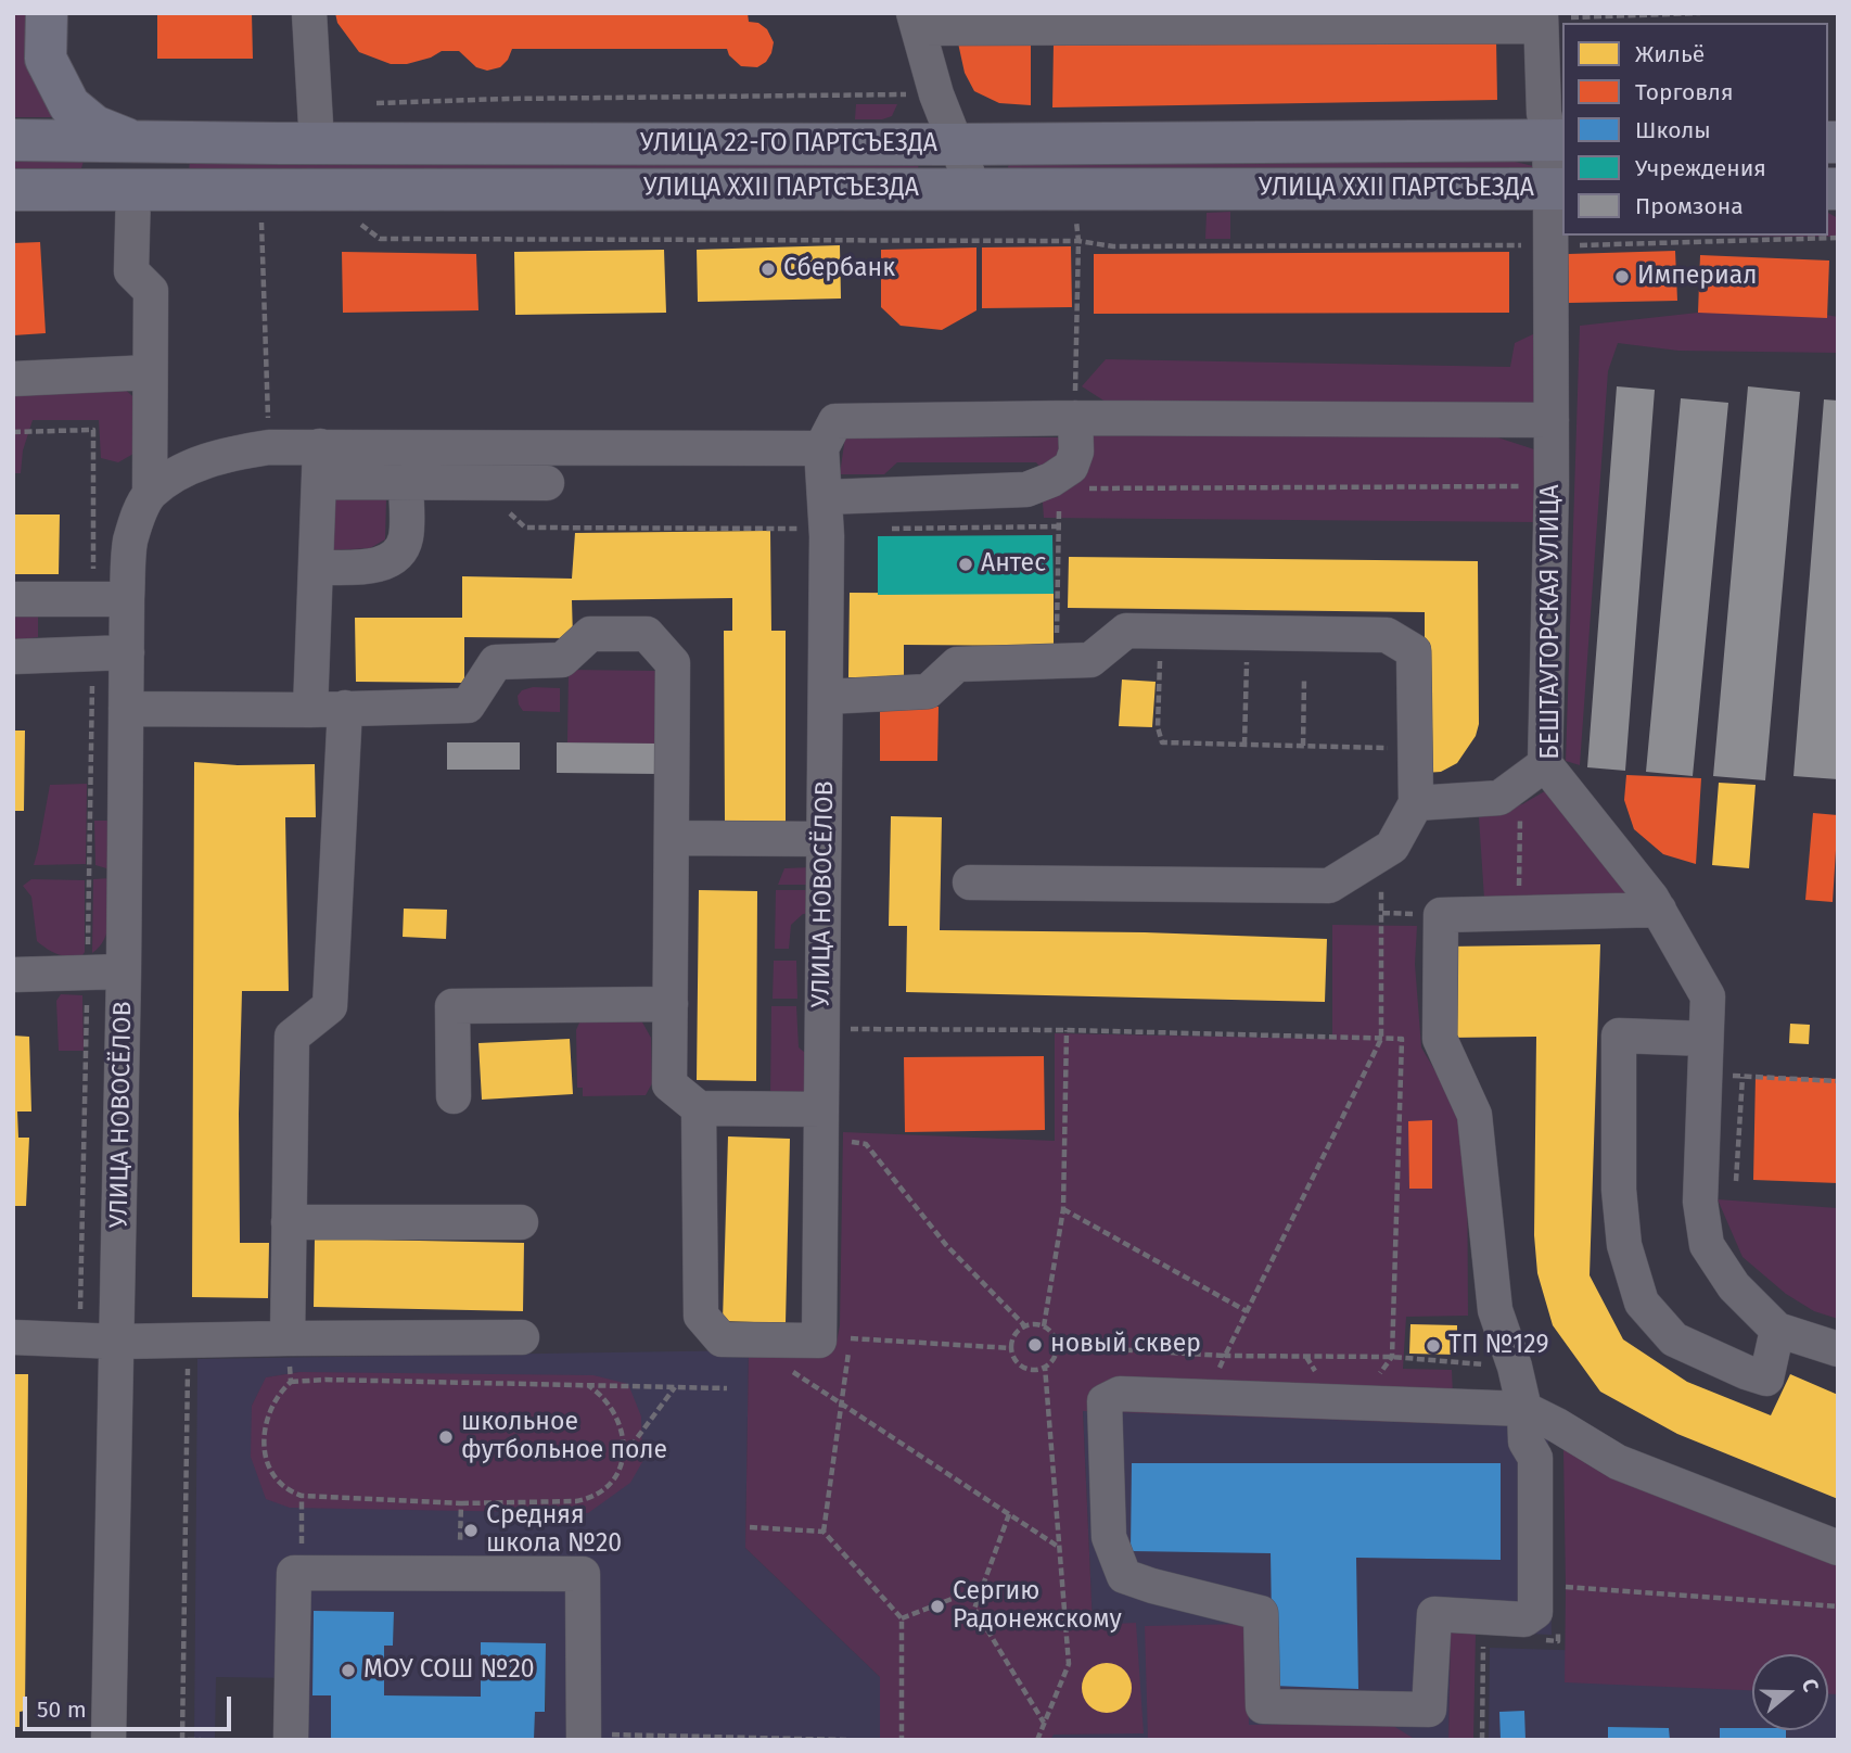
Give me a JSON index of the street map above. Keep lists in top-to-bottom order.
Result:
{
  "streets": {
    "main road": ["УЛИЦА 22-ГО ПАРТСЪЕЗДА", "УЛИЦА XXII ПАРТСЪЕЗДА"],
    "street": ["БЕШТАУГОРСКАЯ УЛИЦА", "УЛИЦА НОВОСЁЛОВ"]
  },
  "crossings": [
    ["УЛИЦА 22-ГО ПАРТСЪЕЗДА", "БЕШТАУГОРСКАЯ УЛИЦА"],
    ["УЛИЦА XXII ПАРТСЪЕЗДА", "БЕШТАУГОРСКАЯ УЛИЦА"]
  ],
  "places": [
    "Сбербанк",
    "Империал",
    "Антес",
    "новый сквер",
    "ТП №129",
    "школьное футбольное поле",
    "Средняя школа №20",
    "Сергию Радонежскому",
    "МОУ СОШ №20"
  ],
  "legend": [
    "Жильё",
    "Торговля",
    "Школы",
    "Учреждения",
    "Промзона"
  ],
  "scale_bar": "50 m",
  "north": "right"
}
